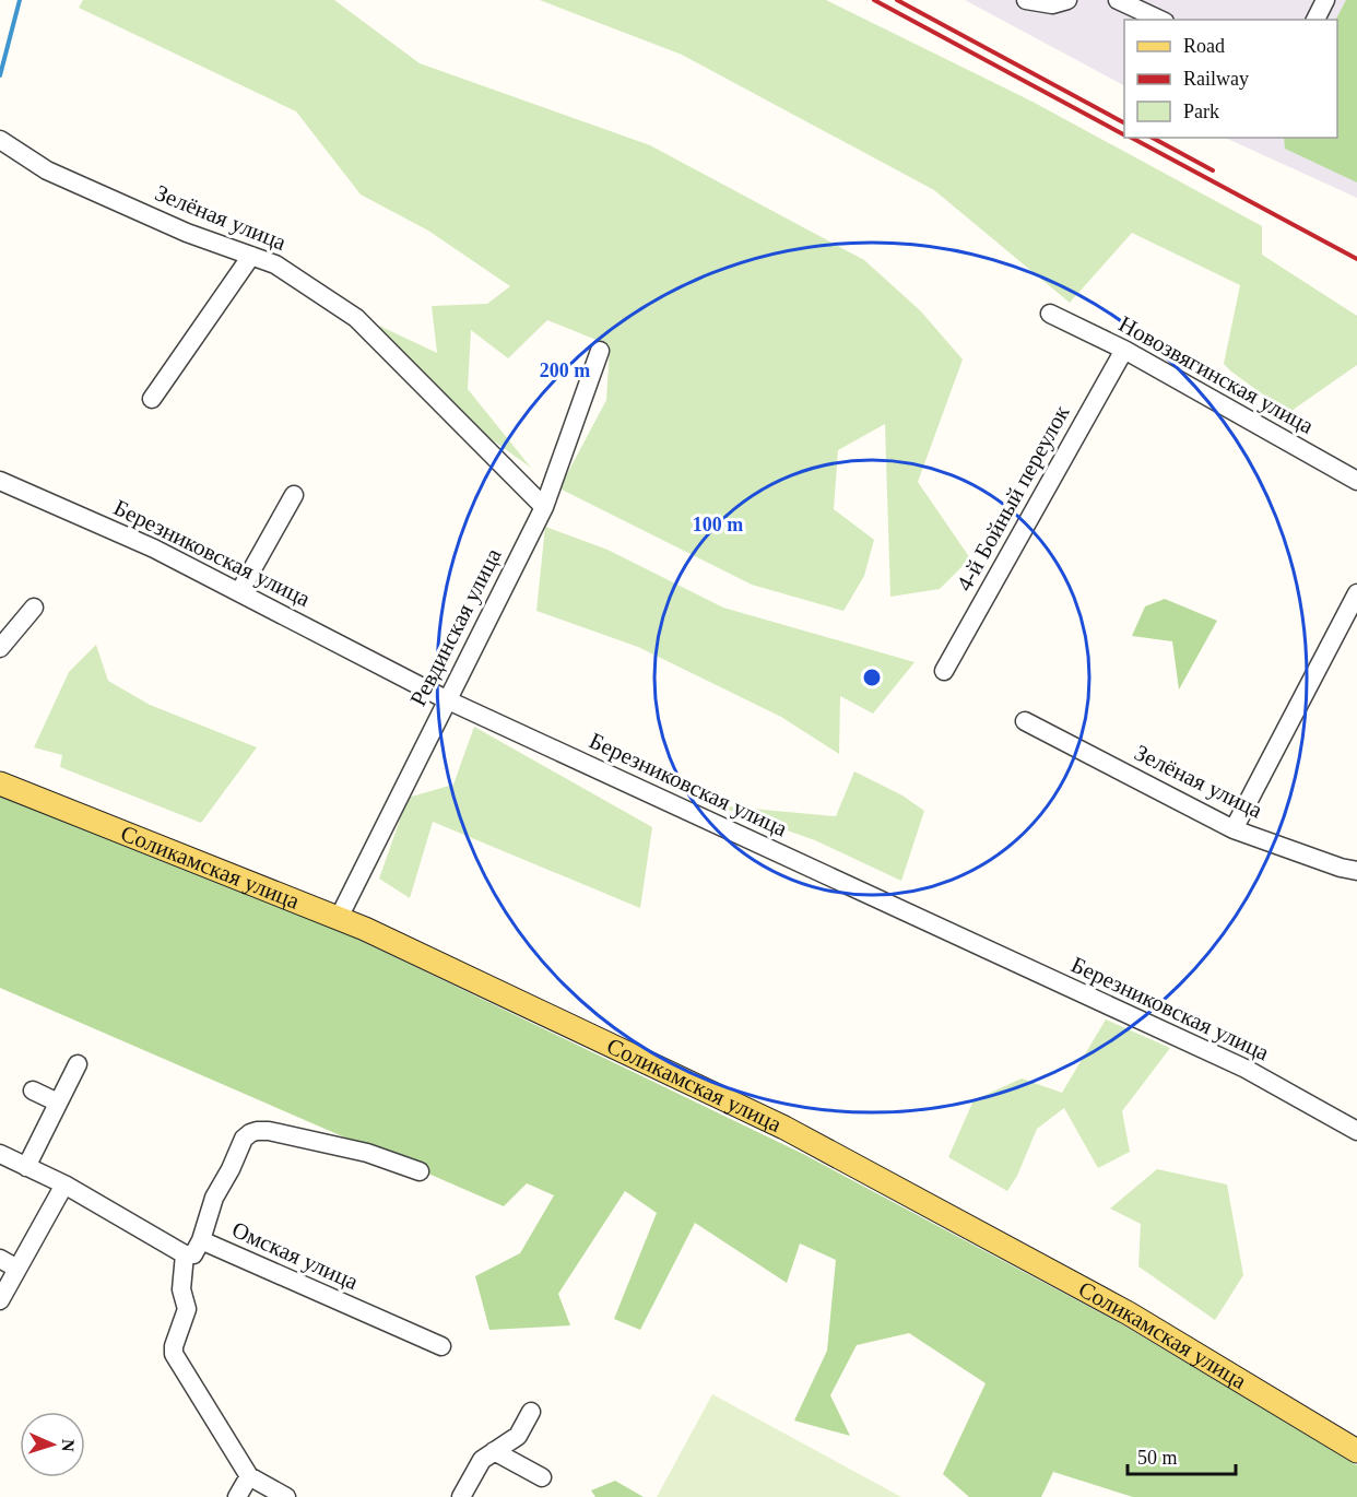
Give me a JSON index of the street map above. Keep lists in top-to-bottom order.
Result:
{
  "streets": {
    "main road": ["Соликамская улица"],
    "street": [
      "Зелёная улица",
      "Новозвягинская улица",
      "4-й Бойный переулок",
      "Березниковская улица",
      "Ревдинская улица",
      "Омская улица"
    ]
  },
  "crossings": [
    ["Зелёная улица", "Ревдинская улица"],
    ["Новозвягинская улица", "4-й Бойный переулок"],
    ["Березниковская улица", "Ревдинская улица"],
    ["Ревдинская улица", "Соликамская улица"]
  ],
  "legend": ["Road", "Railway", "Park"],
  "scale_bar": "50 m",
  "north": "right",
  "rings": ["200 m", "100 m"]
}
